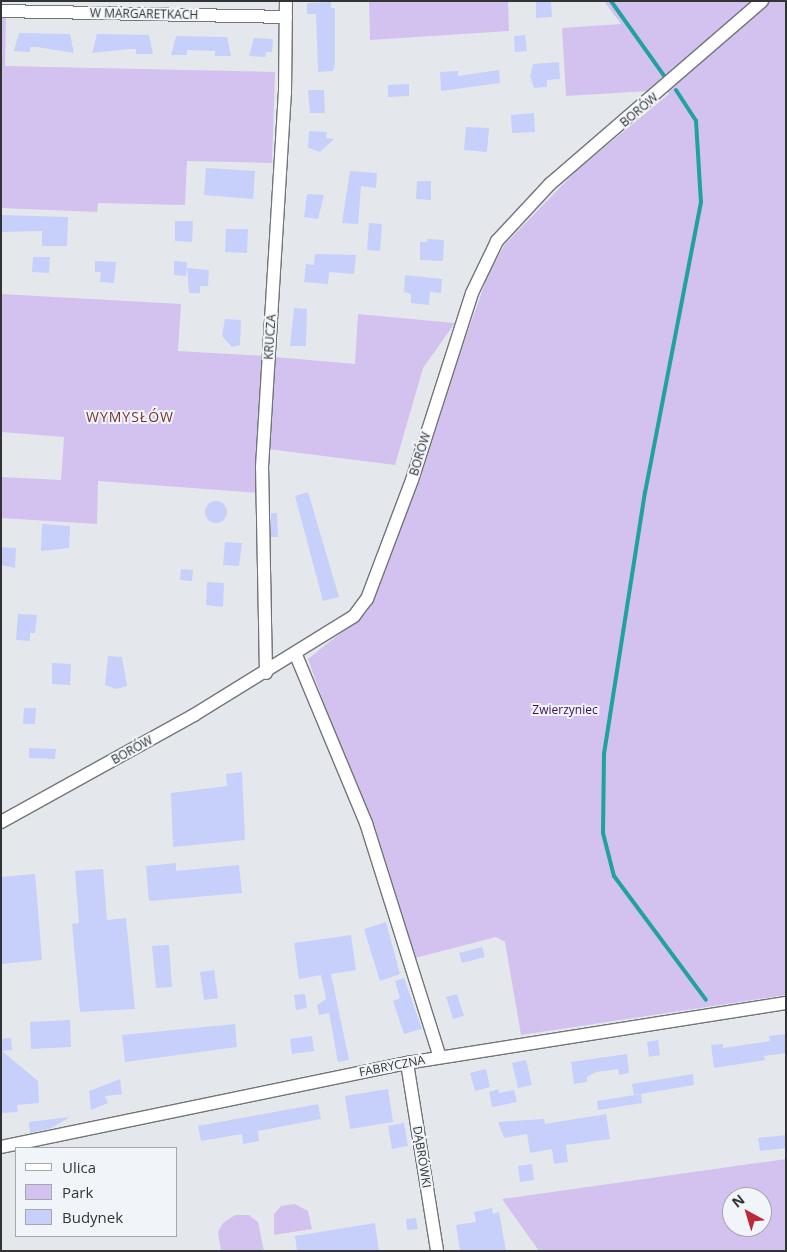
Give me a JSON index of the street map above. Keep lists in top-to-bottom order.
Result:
{
  "streets": {
    "street": [
      "W MARGARETKACH",
      "BORÓW",
      "KRUCZA",
      "FABRYCZNA",
      "DĄBRÓWKI"
    ]
  },
  "crossings": [
    ["W MARGARETKACH", "KRUCZA"],
    ["BORÓW", "KRUCZA"],
    ["FABRYCZNA", "DĄBRÓWKI"]
  ],
  "districts": ["WYMYSŁÓW"],
  "parks": ["Zwierzyniec"],
  "legend": ["Ulica", "Park", "Budynek"],
  "north": "top left"
}
